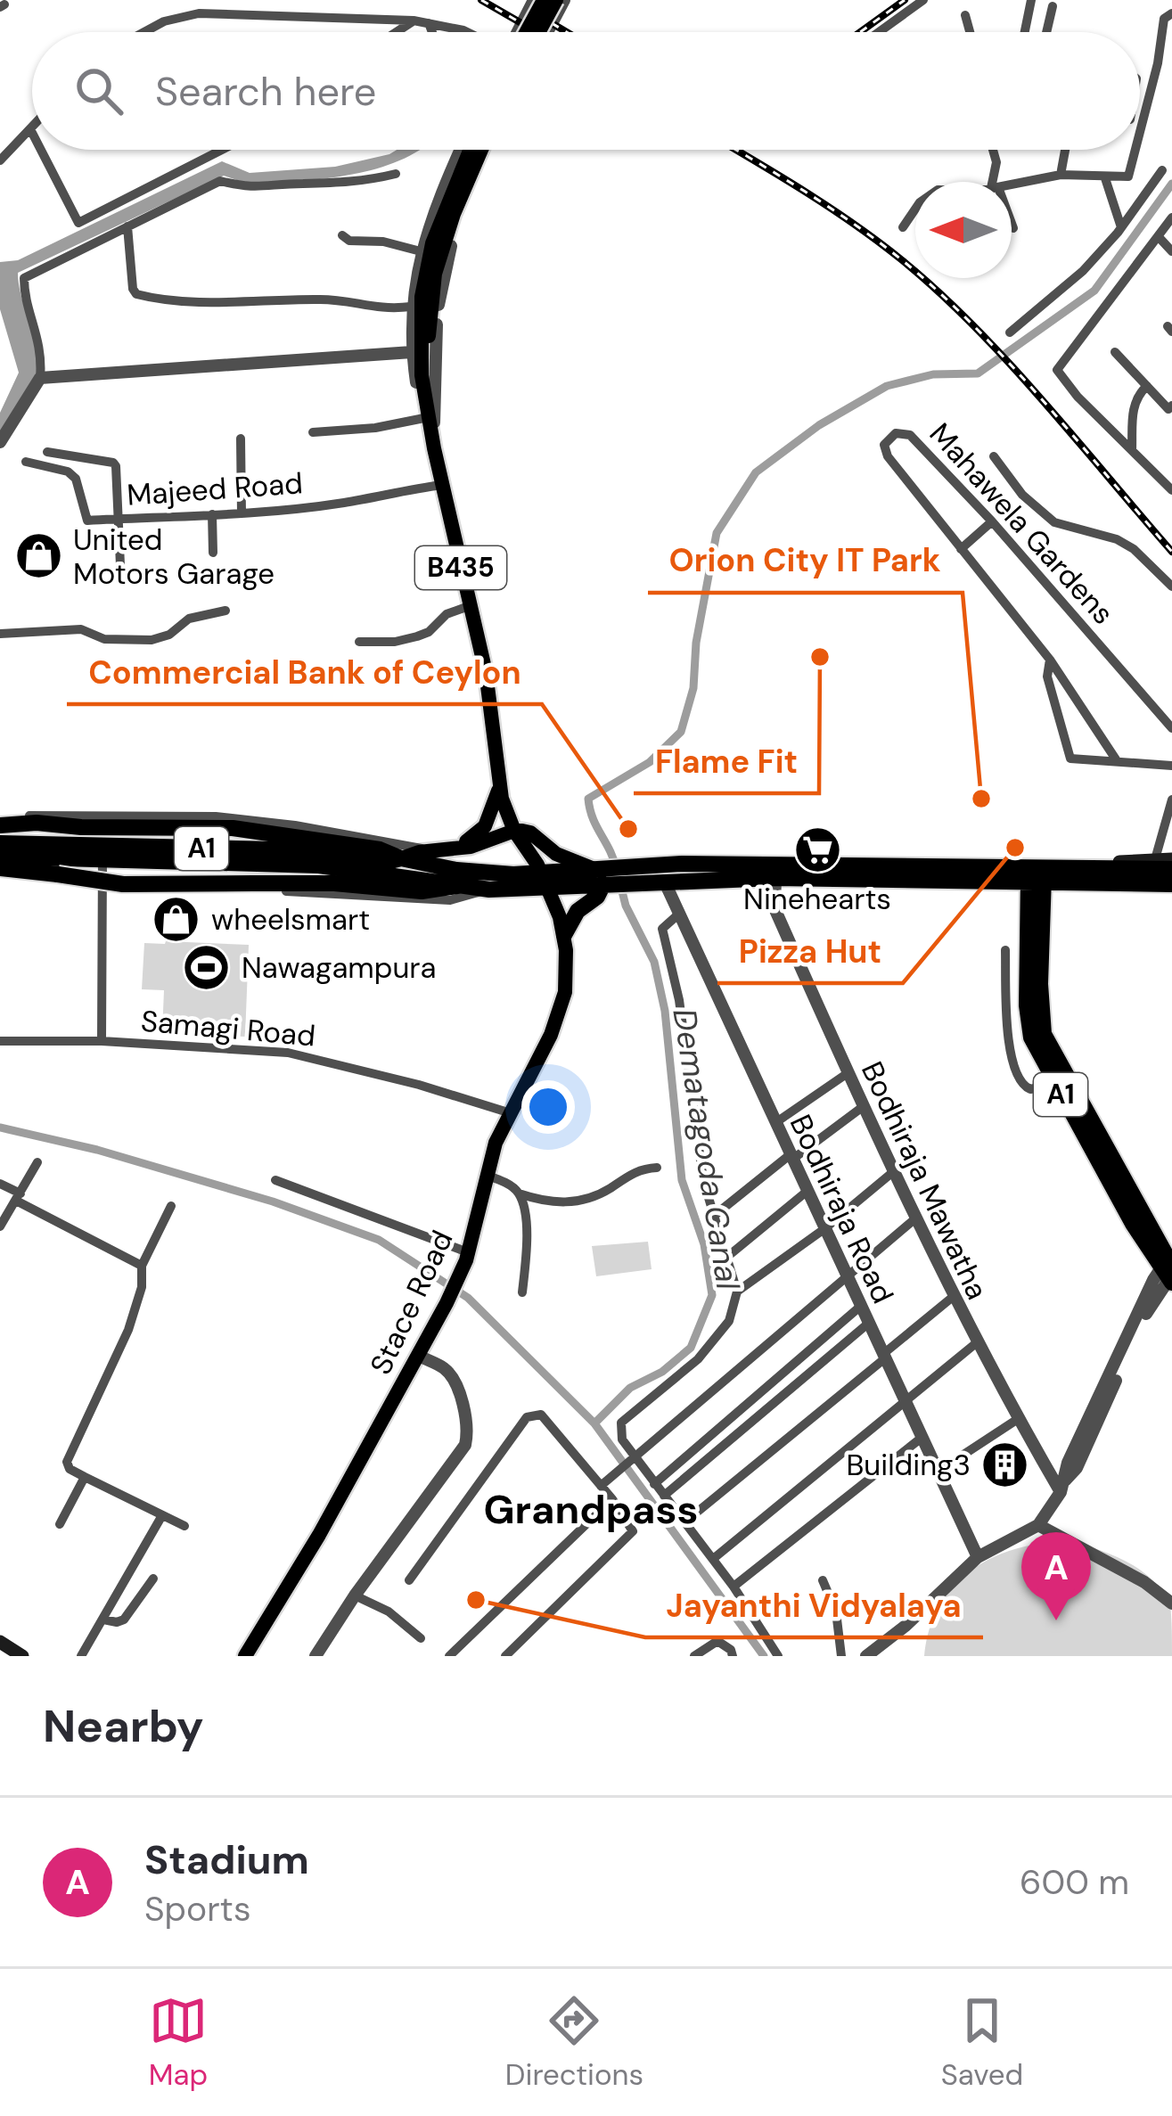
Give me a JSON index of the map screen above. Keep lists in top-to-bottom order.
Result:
{
  "streets": {
    "highway": ["A1"],
    "main road": ["B435", "Stace Road"],
    "street": [
      "Majeed Road",
      "Mahawela Gardens",
      "Samagi Road",
      "Bodhiraja Mawatha",
      "Bodhiraja Road"
    ]
  },
  "crossings": [
    ["Majeed Road", "B435"],
    ["B435", "A1"],
    ["B435", "Stace Road"],
    ["A1", "Bodhiraja Mawatha"],
    ["A1", "Bodhiraja Road"],
    ["A1", "Stace Road"],
    ["Samagi Road", "Stace Road"]
  ],
  "districts": ["Grandpass"],
  "water": ["Dematagoda Canal"],
  "places": {
    "shop": ["United Motors Garage", "wheelsmart"],
    "other": [
      "Flame Fit",
      "Orion City IT Park",
      "Commercial Bank of Ceylon",
      "Pizza Hut",
      "Jayanthi Vidyalaya"
    ],
    "supermarket": ["Ninehearts"],
    "sports": ["Nawagampura"],
    "building": ["Building3"]
  },
  "north": "left",
  "page": {
    "search": "Search here",
    "pins": "A",
    "heading": "Nearby",
    "list": [
      {
        "mark": "A",
        "name": "Stadium",
        "note": "Sports",
        "value": "600 m"
      }
    ],
    "nav": ["Map", "Directions", "Saved"]
  }
}
